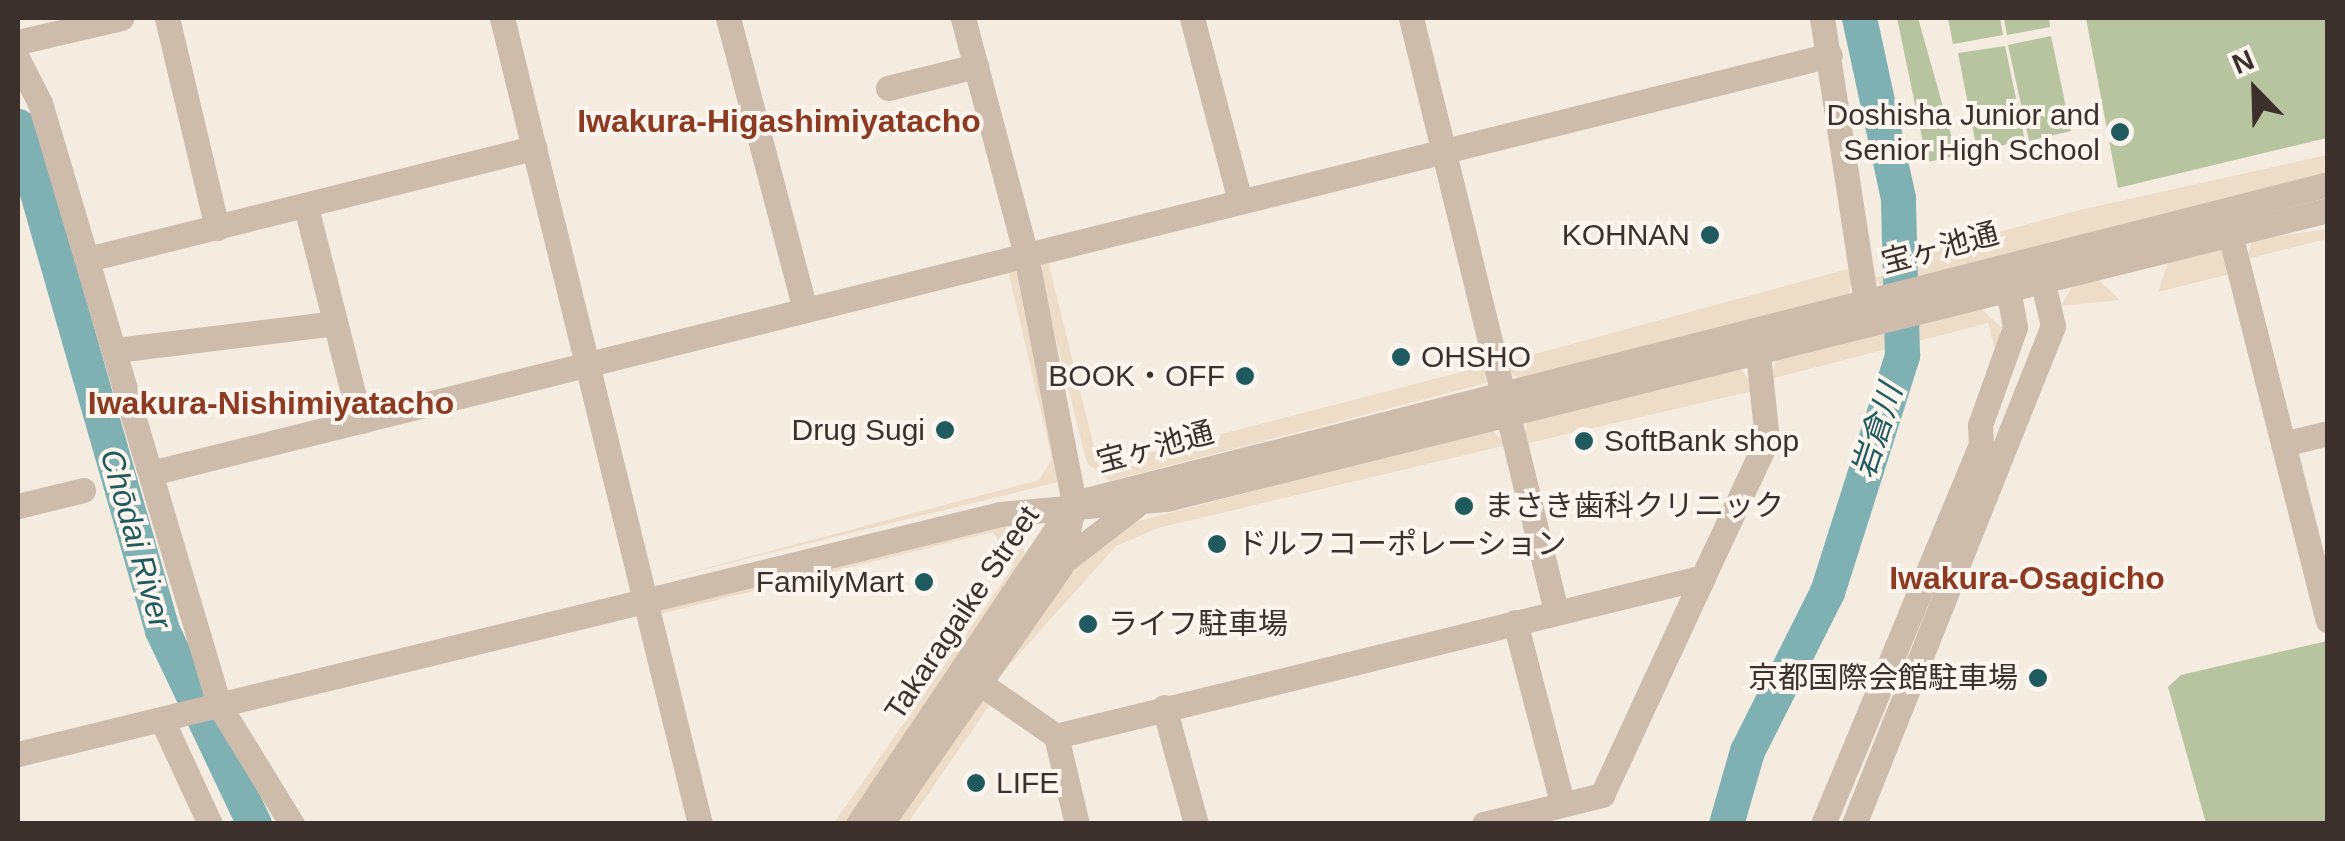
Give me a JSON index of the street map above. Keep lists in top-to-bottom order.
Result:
{
  "streets": {
    "street": ["宝ヶ池通", "Takaragaike Street"]
  },
  "crossings": [
    ["宝ヶ池通", "Takaragaike Street"]
  ],
  "districts": ["Iwakura-Higashimiyatacho", "Iwakura-Nishimiyatacho", "Iwakura-Osagicho"],
  "water": ["岩倉川", "Chōdai River"],
  "places": [
    "Doshisha Junior and Senior High School",
    "KOHNAN",
    "OHSHO",
    "BOOK・OFF",
    "Drug Sugi",
    "SoftBank shop",
    "まさき歯科クリニック",
    "ドルフコーポレーション",
    "FamilyMart",
    "ライフ駐車場",
    "京都国際会館駐車場",
    "LIFE"
  ],
  "north": "top left"
}
